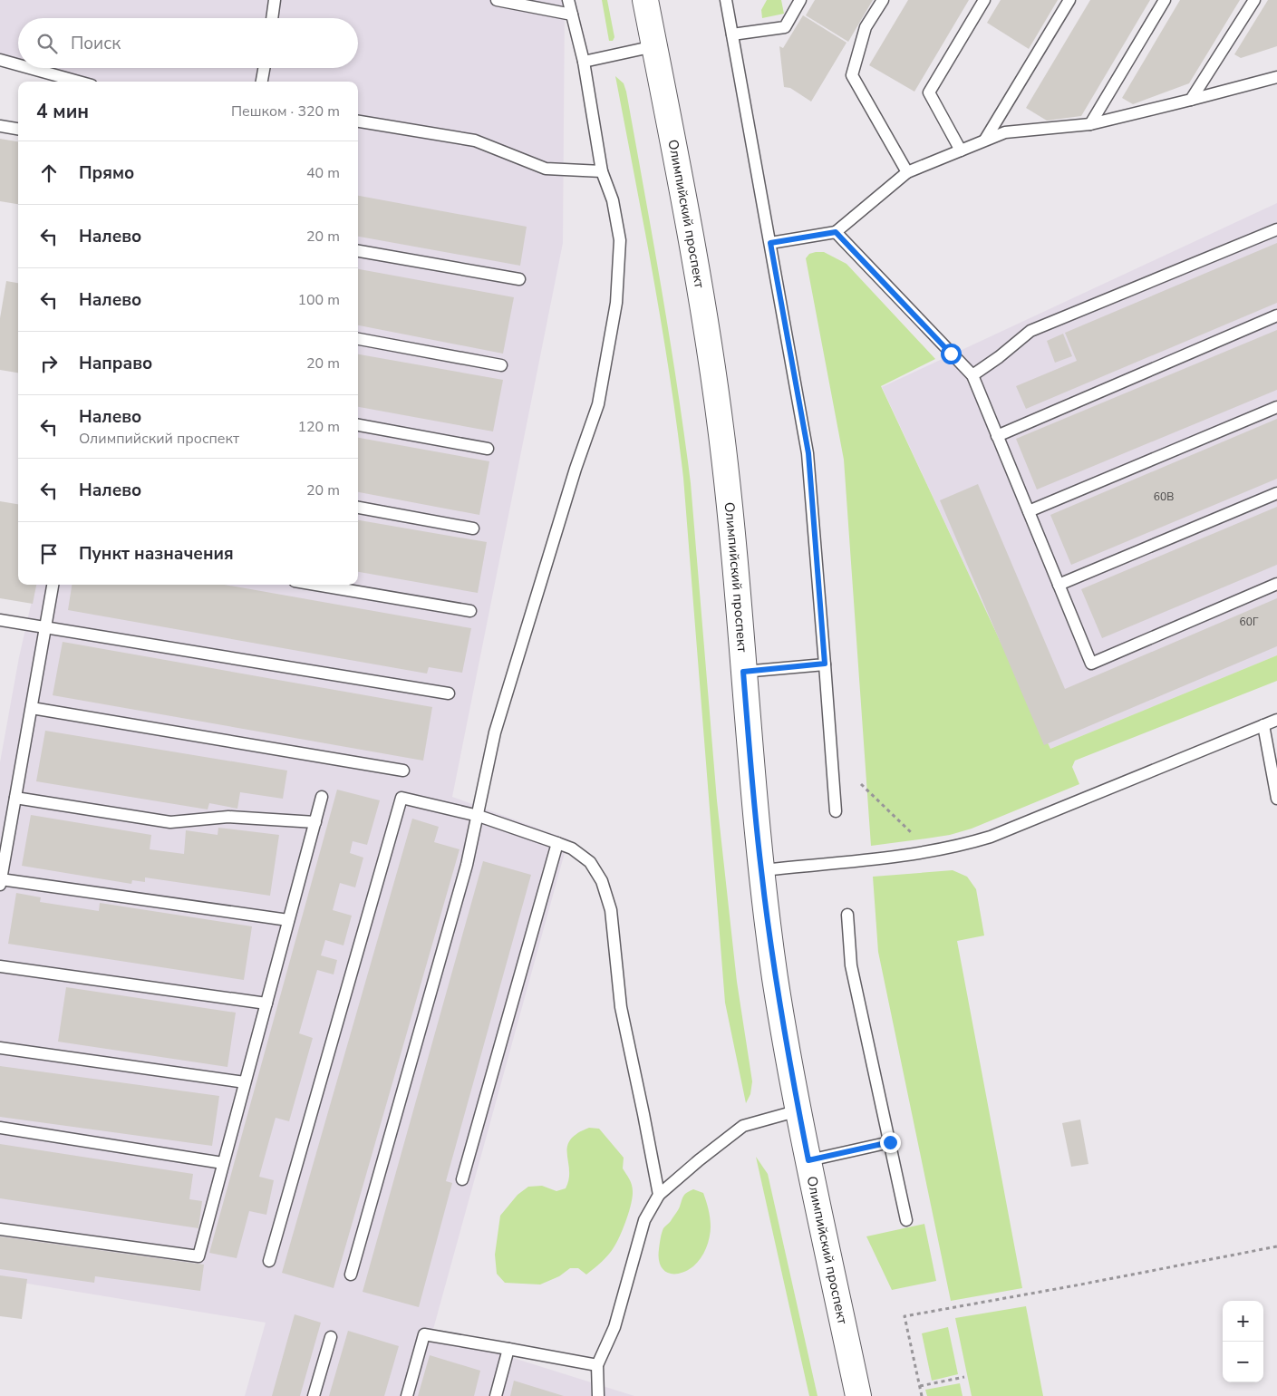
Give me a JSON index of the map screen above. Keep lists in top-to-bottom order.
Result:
{
  "streets": {
    "street": ["Олимпийский проспект"]
  },
  "house_numbers": ["60В", "60Г"],
  "page": {
    "search": "Поиск",
    "heading": ["4 мин", "Пешком · 320 m"],
    "list": [
      ["Прямо", "40 m"],
      ["Налево", "20 m"],
      ["Налево", "100 m"],
      ["Направо", "20 m"],
      ["Налево", "Олимпийский проспект", "120 m"],
      ["Налево", "20 m"],
      "Пункт назначения"
    ],
    "map_buttons": ["+", "−"]
  }
}
